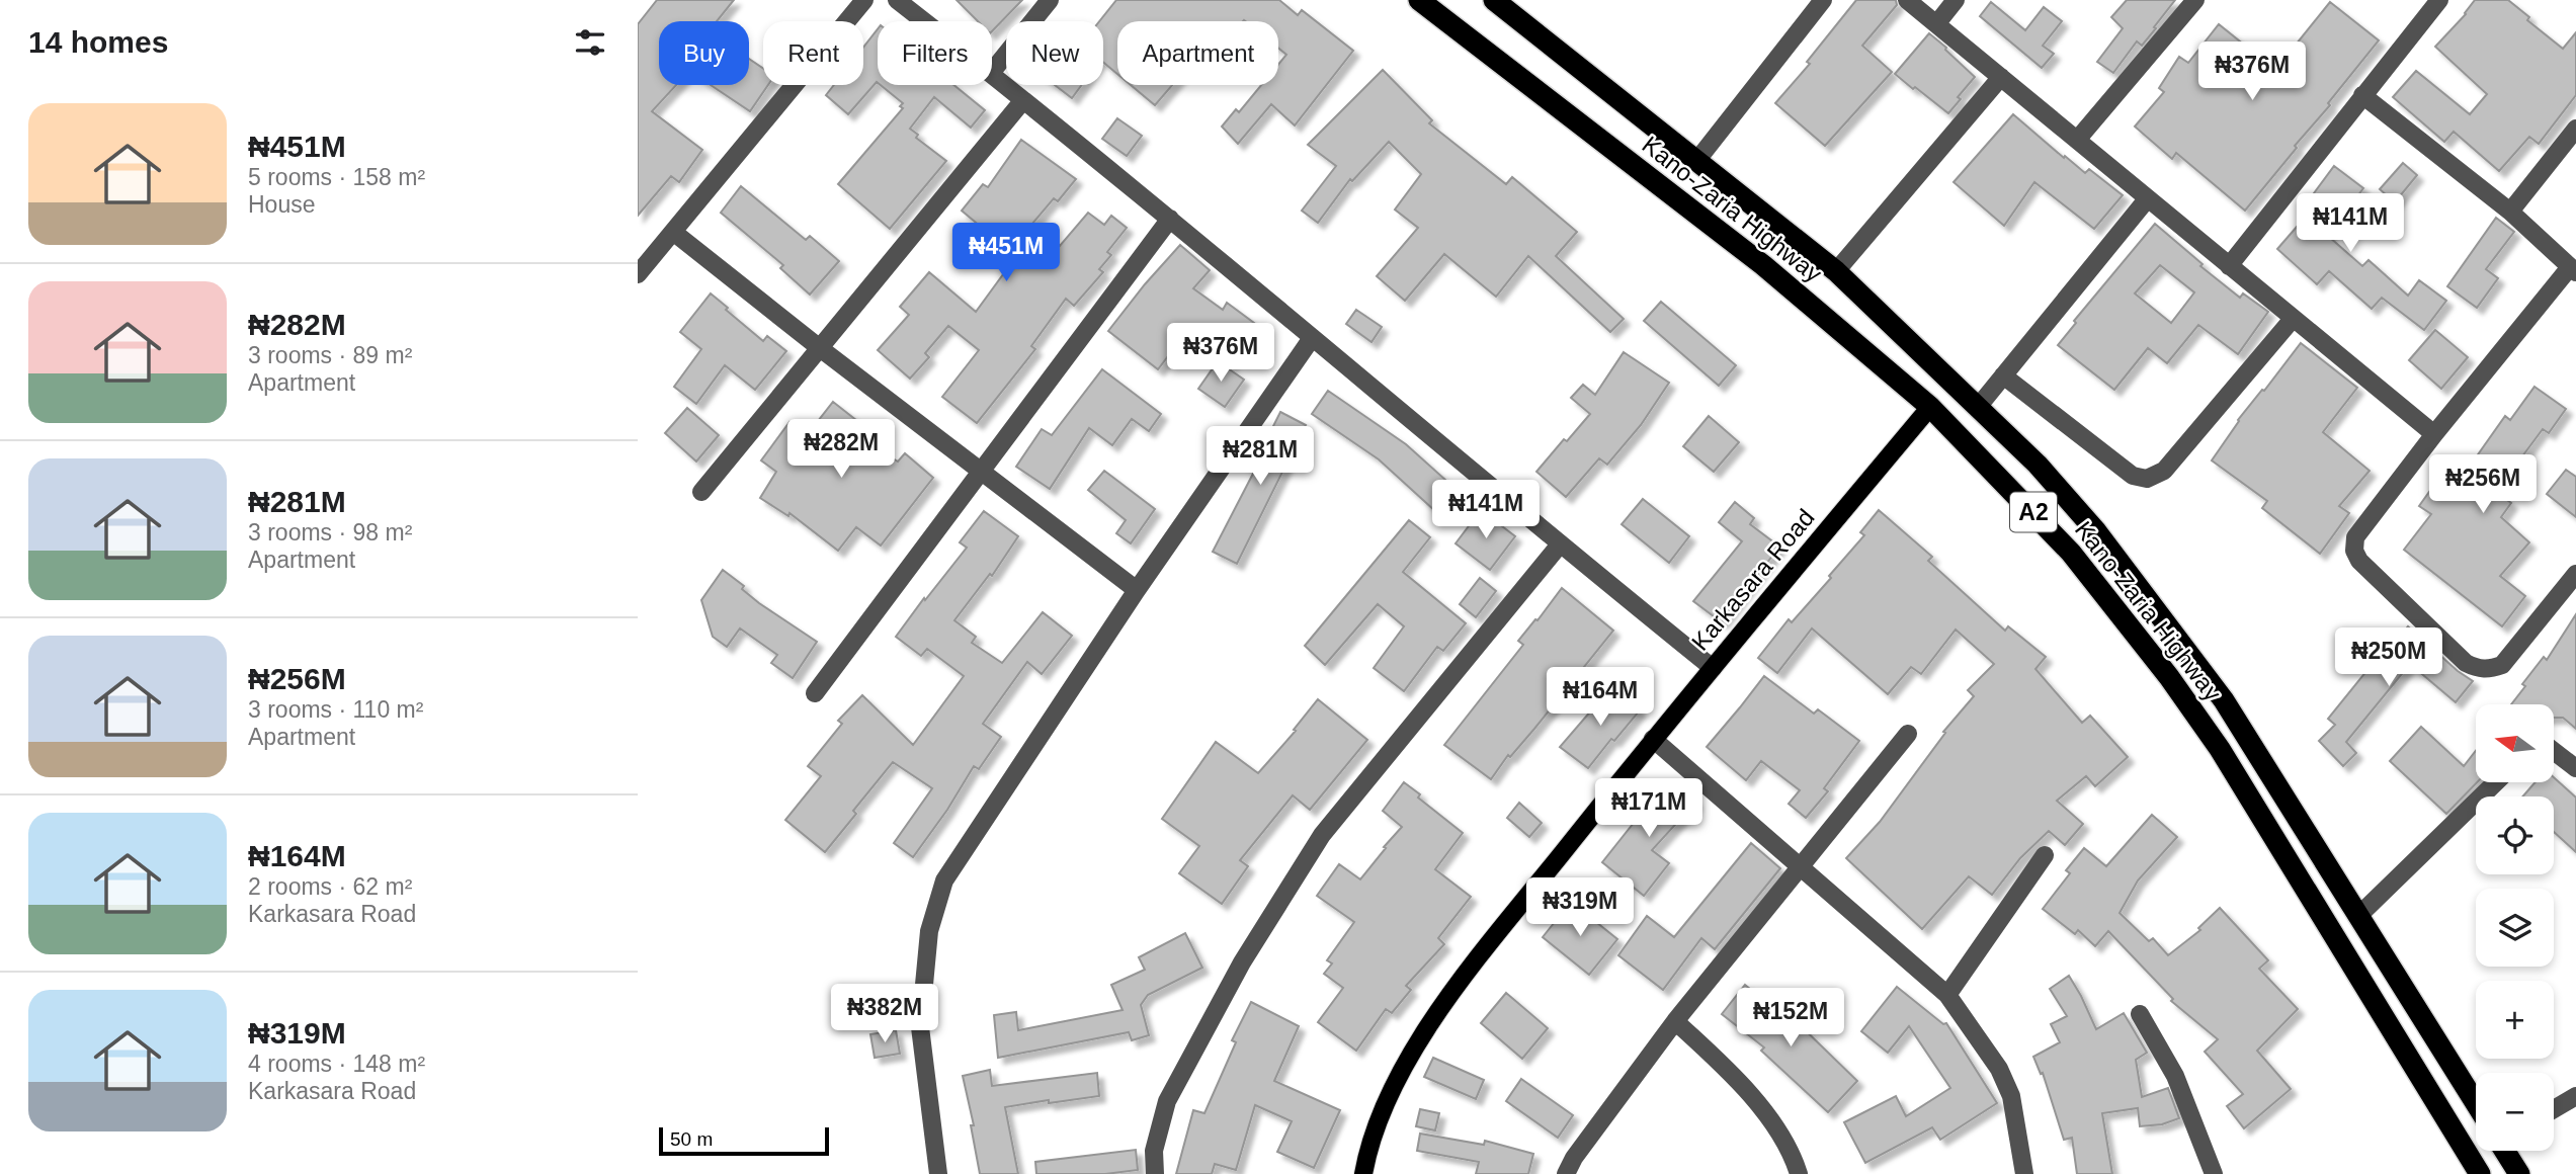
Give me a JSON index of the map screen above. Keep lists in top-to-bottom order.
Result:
{
  "streets": {
    "highway": ["Kano-Zaria Highway", "A2"],
    "main road": ["Karkasara Road"]
  },
  "crossings": [
    ["Kano-Zaria Highway", "Karkasara Road"]
  ],
  "scale_bar": "50 m",
  "north": "left",
  "page": {
    "heading": "14 homes",
    "chip": [
      "Buy",
      "Rent",
      "Filters",
      "New",
      "Apartment"
    ],
    "price": [
      "₦376M",
      "₦141M",
      "₦451M",
      "₦376M",
      "₦282M",
      "₦281M",
      "₦256M",
      "₦141M",
      "₦250M",
      "₦164M",
      "₦171M",
      "₦319M",
      "₦382M",
      "₦152M"
    ],
    "list": [
      {
        "name": "₦451M",
        "note": "5 rooms · 158 m² · House"
      },
      {
        "name": "₦282M",
        "note": "3 rooms · 89 m² · Apartment"
      },
      {
        "name": "₦281M",
        "note": "3 rooms · 98 m² · Apartment"
      },
      {
        "name": "₦256M",
        "note": "3 rooms · 110 m² · Apartment"
      },
      {
        "name": "₦164M",
        "note": "2 rooms · 62 m² · Karkasara Road"
      },
      {
        "name": "₦319M",
        "note": "4 rooms · 148 m² · Karkasara Road"
      }
    ],
    "map_buttons": ["+", "−"],
    "scale": "50 m"
  }
}
